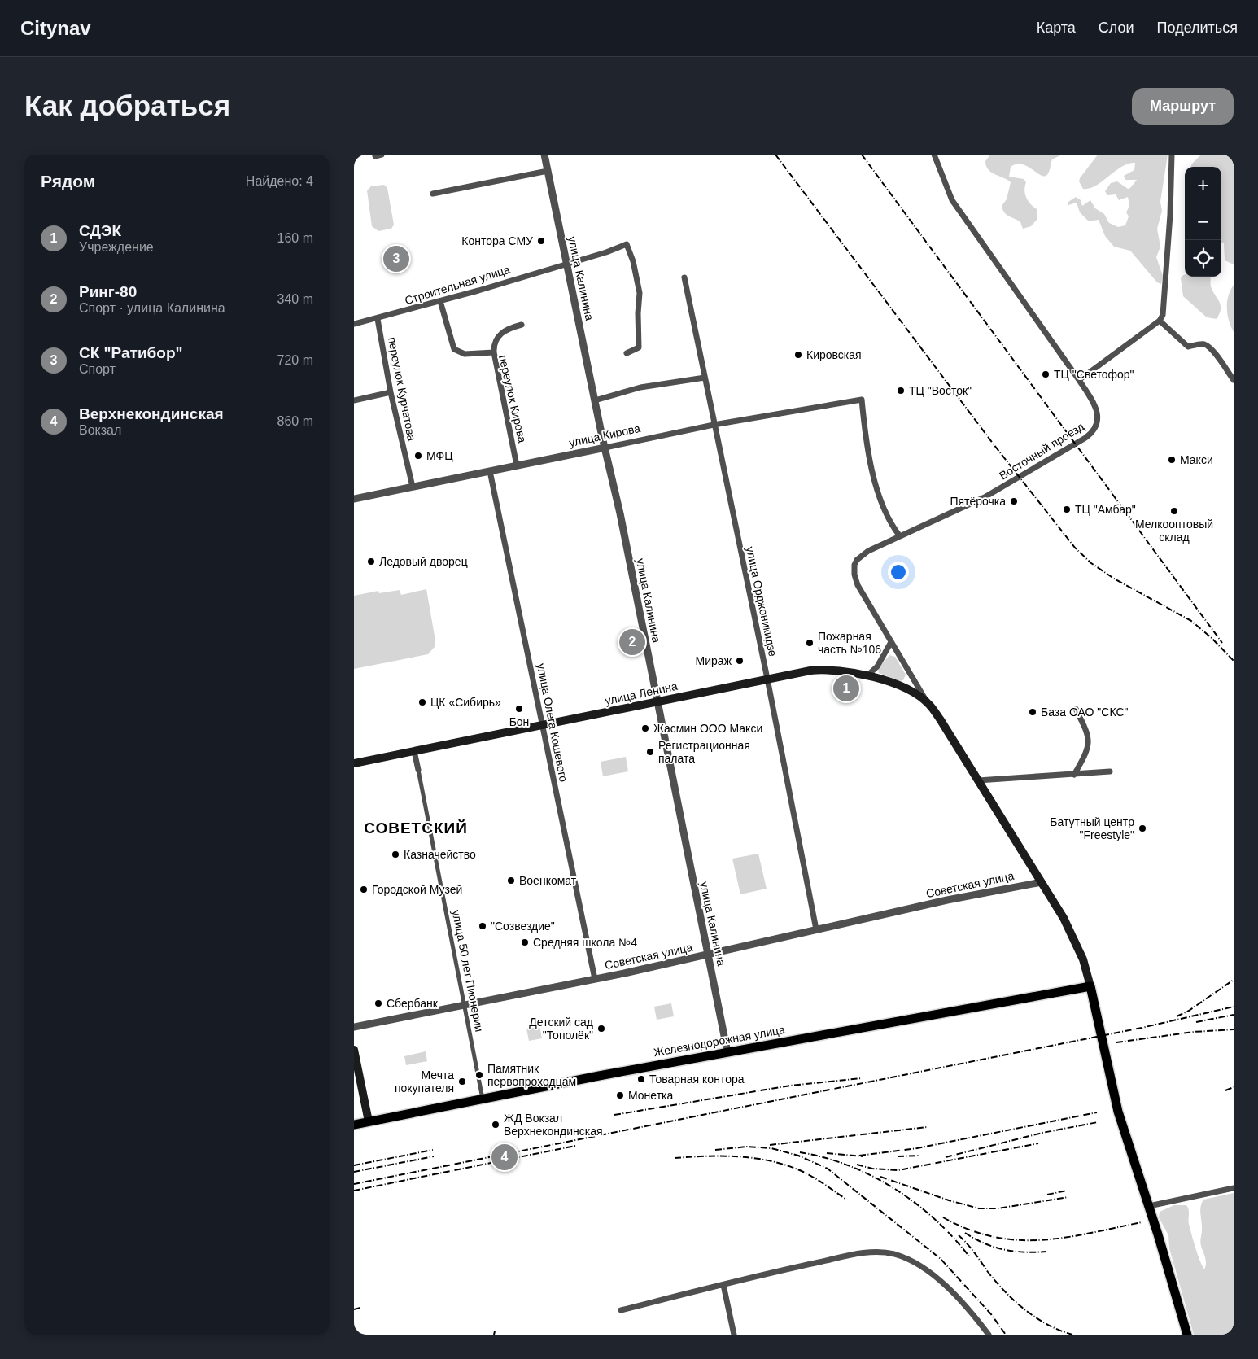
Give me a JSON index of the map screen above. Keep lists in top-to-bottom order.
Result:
{
  "streets": {
    "main road": ["улица Ленина", "Железнодорожная улица"],
    "street": [
      "улица Калинина",
      "Строительная улица",
      "переулок Курчатова",
      "переулок Кирова",
      "улица Кирова",
      "Восточный проезд",
      "улица Орджоникидзе",
      "улица Олега Кошевого",
      "Советская улица",
      "улица 50 лет Пионерии"
    ]
  },
  "crossings": [
    ["улица Калинина", "Строительная улица"],
    ["улица Калинина", "улица Кирова"],
    ["улица Калинина", "улица Ленина"],
    ["улица Калинина", "Советская улица"],
    ["улица Калинина", "Железнодорожная улица"],
    ["Строительная улица", "переулок Курчатова"],
    ["Строительная улица", "переулок Кирова"],
    ["переулок Курчатова", "улица Кирова"],
    ["переулок Кирова", "улица Кирова"],
    ["улица Кирова", "Восточный проезд"],
    ["улица Кирова", "улица Орджоникидзе"],
    ["улица Кирова", "улица Олега Кошевого"],
    ["Восточный проезд", "улица Ленина"],
    ["улица Орджоникидзе", "улица Ленина"],
    ["улица Орджоникидзе", "Советская улица"],
    ["улица Ленина", "улица Олега Кошевого"],
    ["улица Ленина", "улица 50 лет Пионерии"],
    ["улица Олега Кошевого", "Советская улица"],
    ["Советская улица", "улица 50 лет Пионерии"],
    ["улица 50 лет Пионерии", "Железнодорожная улица"]
  ],
  "districts": ["СОВЕТСКИЙ"],
  "places": [
    "Контора СМУ",
    "Кировская",
    "ТЦ \"Светофор\"",
    "ТЦ \"Восток\"",
    "МФЦ",
    "Макси",
    "Пятёрочка",
    "ТЦ \"Амбар\"",
    "Мелкооптовый склад",
    "Ледовый дворец",
    "Пожарная часть №106",
    "Мираж",
    "ЦК «Сибирь»",
    "Бон",
    "База ОАО \"СКС\"",
    "Жасмин ООО Макси",
    "Регистрационная палата",
    "Батутный центр \"Freestyle\"",
    "Казначейство",
    "Военкомат",
    "Городской Музей",
    "\"Созвездие\"",
    "Средняя школа №4",
    "Сбербанк",
    "Детский сад \"Тополёк\"",
    "Памятник первопроходцам",
    "Товарная контора",
    "Мечта покупателя",
    "Монетка",
    "ЖД Вокзал Верхнекондинская"
  ],
  "page": {
    "header": "Citynav",
    "nav": ["Карта", "Слои", "Поделиться"],
    "buttons": "Маршрут",
    "title": "Как добраться",
    "heading": ["Рядом", "Найдено: 4"],
    "map_buttons": ["+", "−"],
    "list": [
      {
        "mark": "1",
        "name": "СДЭК",
        "note": "Учреждение",
        "value": "160 m"
      },
      {
        "mark": "2",
        "name": "Ринг-80",
        "note": "Спорт · улица Калинина",
        "value": "340 m"
      },
      {
        "mark": "3",
        "name": "СК \"Ратибор\"",
        "note": "Спорт",
        "value": "720 m"
      },
      {
        "mark": "4",
        "name": "Верхнекондинская",
        "note": "Вокзал",
        "value": "860 m"
      }
    ],
    "pins": [
      "3",
      "2",
      "1",
      "4"
    ]
  }
}
